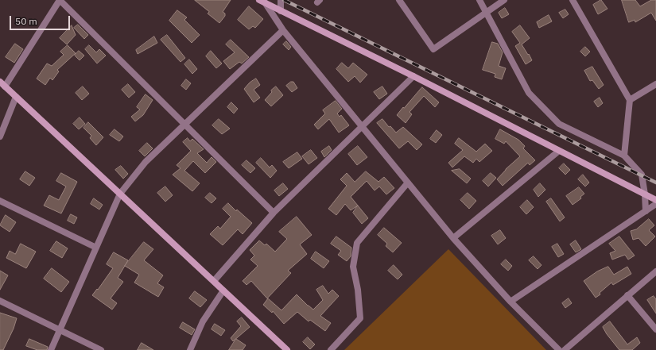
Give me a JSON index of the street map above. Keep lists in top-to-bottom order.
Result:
{
  "scale_bar": "50 m"
}
